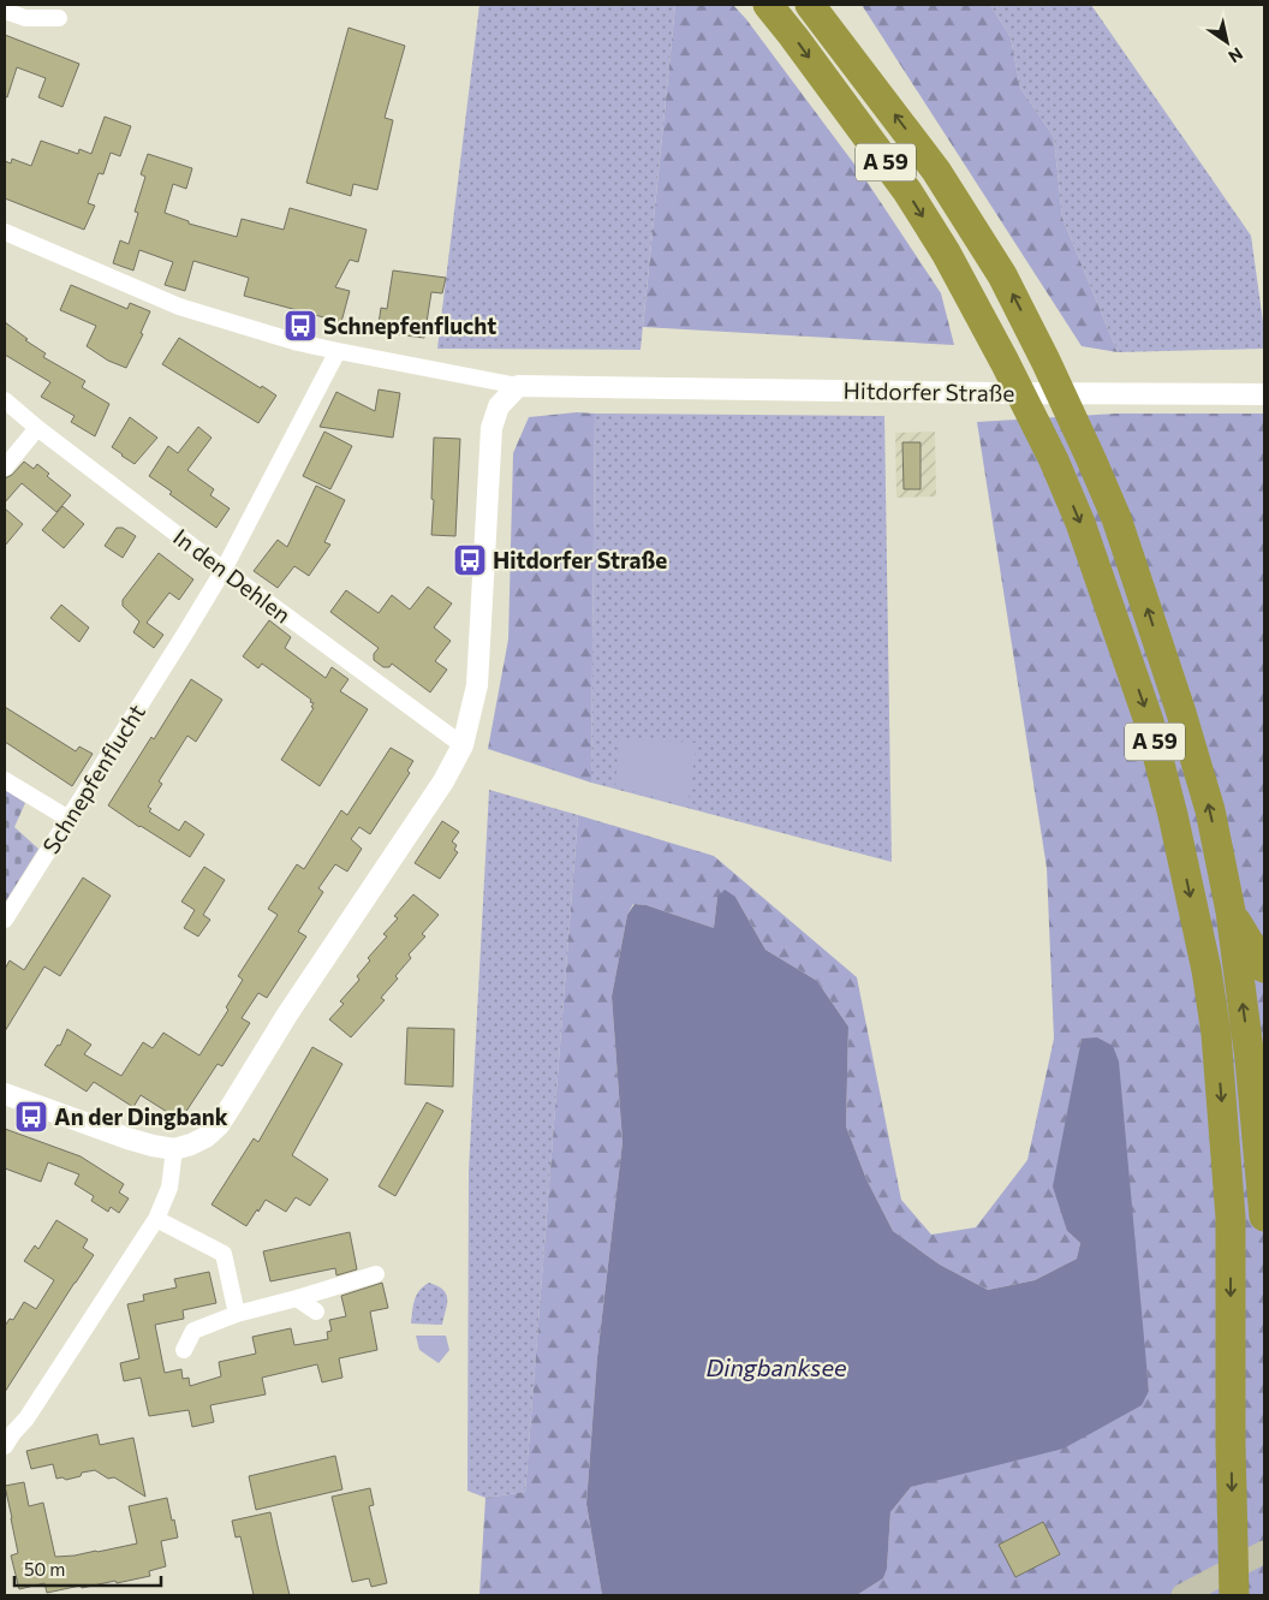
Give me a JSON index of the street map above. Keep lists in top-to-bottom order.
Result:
{
  "streets": {
    "highway": ["A 59"],
    "street": ["Hitdorfer Straße", "In den Dehlen", "Schnepfenflucht"]
  },
  "crossings": [
    ["Hitdorfer Straße", "Schnepfenflucht"],
    ["In den Dehlen", "Schnepfenflucht"]
  ],
  "water": ["Dingbanksee"],
  "places": {
    "bus stop": ["Schnepfenflucht", "Hitdorfer Straße", "An der Dingbank"]
  },
  "scale_bar": "50 m",
  "north": "bottom right"
}
